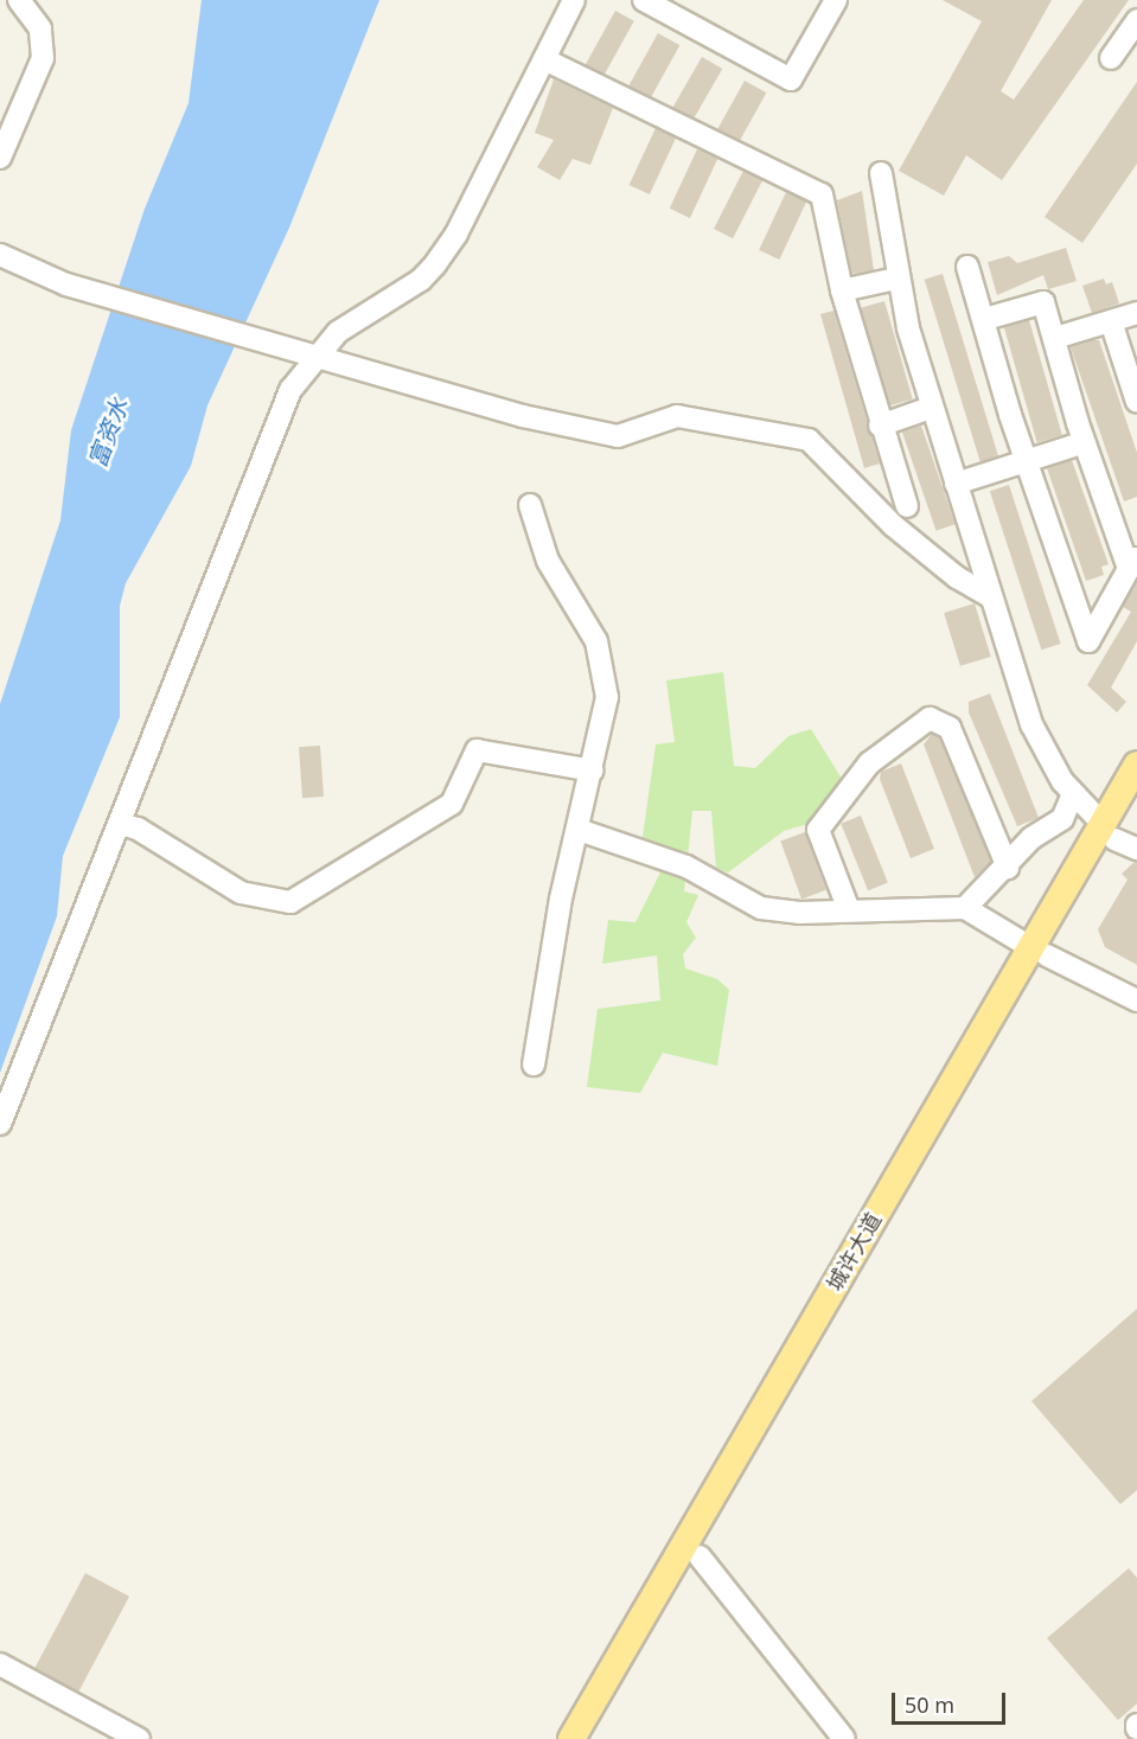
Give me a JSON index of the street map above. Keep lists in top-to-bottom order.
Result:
{
  "streets": {
    "main road": ["城许大道"]
  },
  "water": ["富资水"],
  "scale_bar": "50 m"
}
